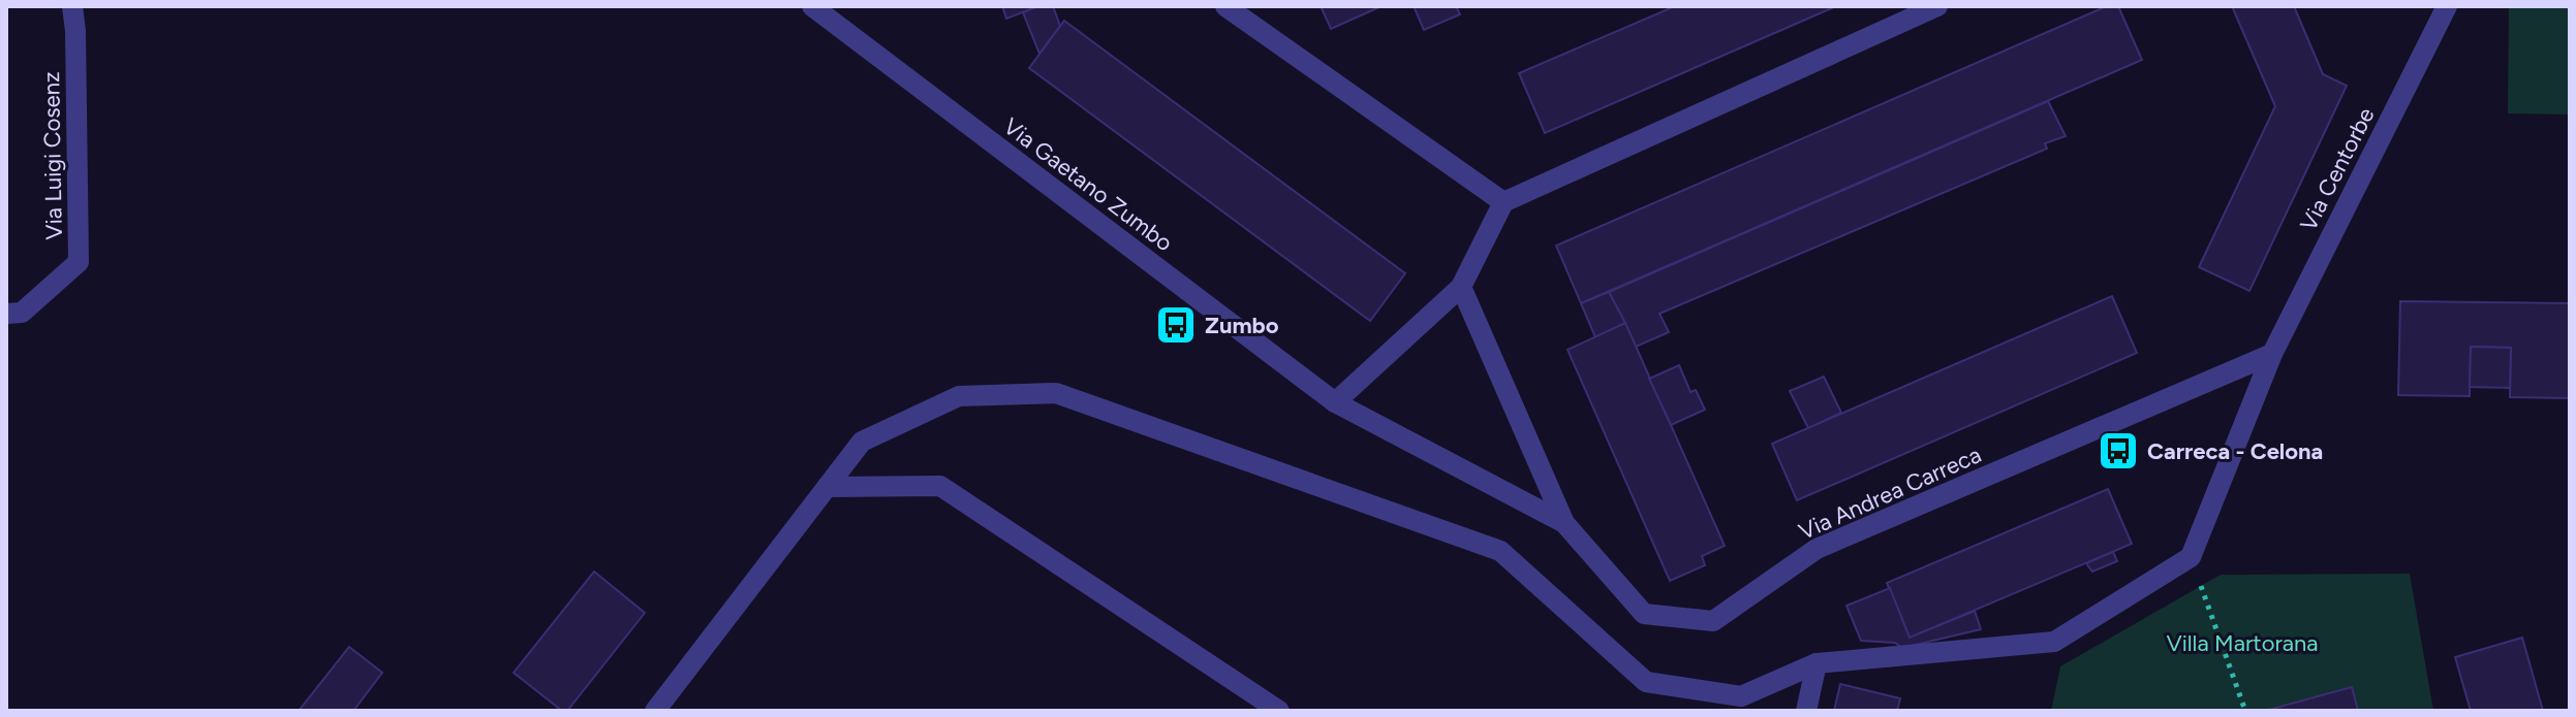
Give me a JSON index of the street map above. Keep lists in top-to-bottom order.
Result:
{
  "streets": {
    "street": [
      "Via Luigi Cosenz",
      "Via Centorbe",
      "Via Gaetano Zumbo",
      "Via Andrea Carreca"
    ]
  },
  "crossings": [
    ["Via Centorbe", "Via Andrea Carreca"],
    ["Via Gaetano Zumbo", "Via Andrea Carreca"]
  ],
  "parks": ["Villa Martorana"],
  "places": {
    "bus stop": ["Zumbo", "Carreca - Celona"]
  }
}
